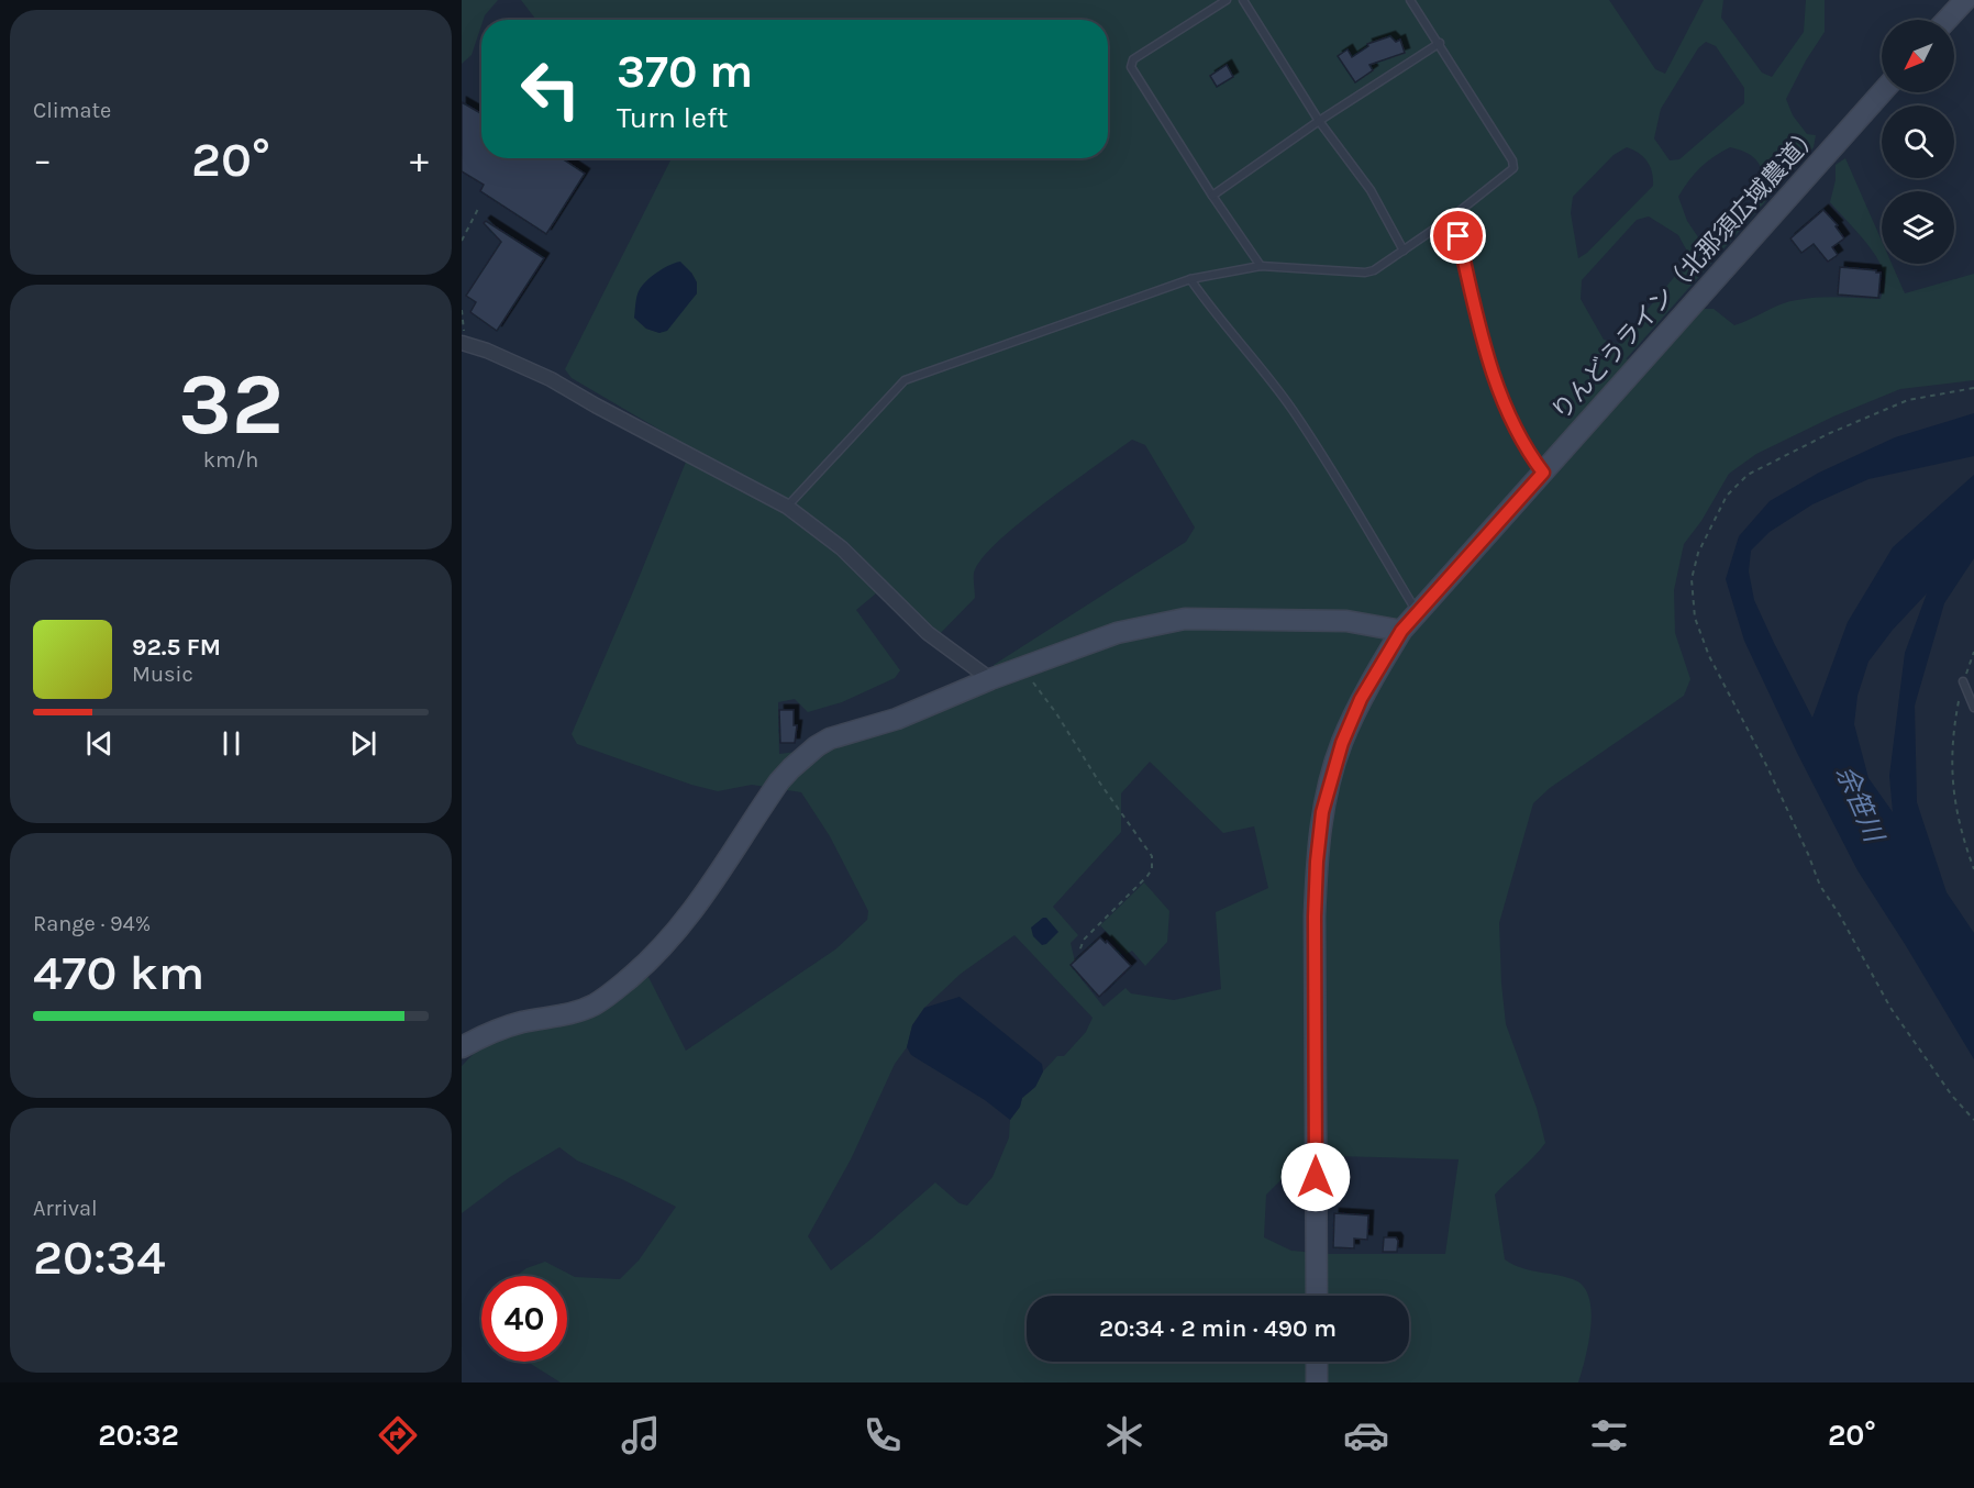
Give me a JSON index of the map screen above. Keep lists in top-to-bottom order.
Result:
{
  "streets": {
    "street": ["りんどうライン（北那須広域農道）"]
  },
  "water": ["余笹川"],
  "north": "bottom left",
  "page": {
    "tile": [
      "Climate",
      ["32", "km/h"],
      ["Range · 94%", "470 km"],
      ["Arrival", "20:34"]
    ],
    "turn": ["370 m", "Turn left"],
    "heat": ["−", "20°", "+"],
    "song": ["92.5 FM", "Music"],
    "limit": "40",
    "trip": "20:34 · 2 min · 490 m",
    "tabs": ["20:32", "20°"]
  }
}
